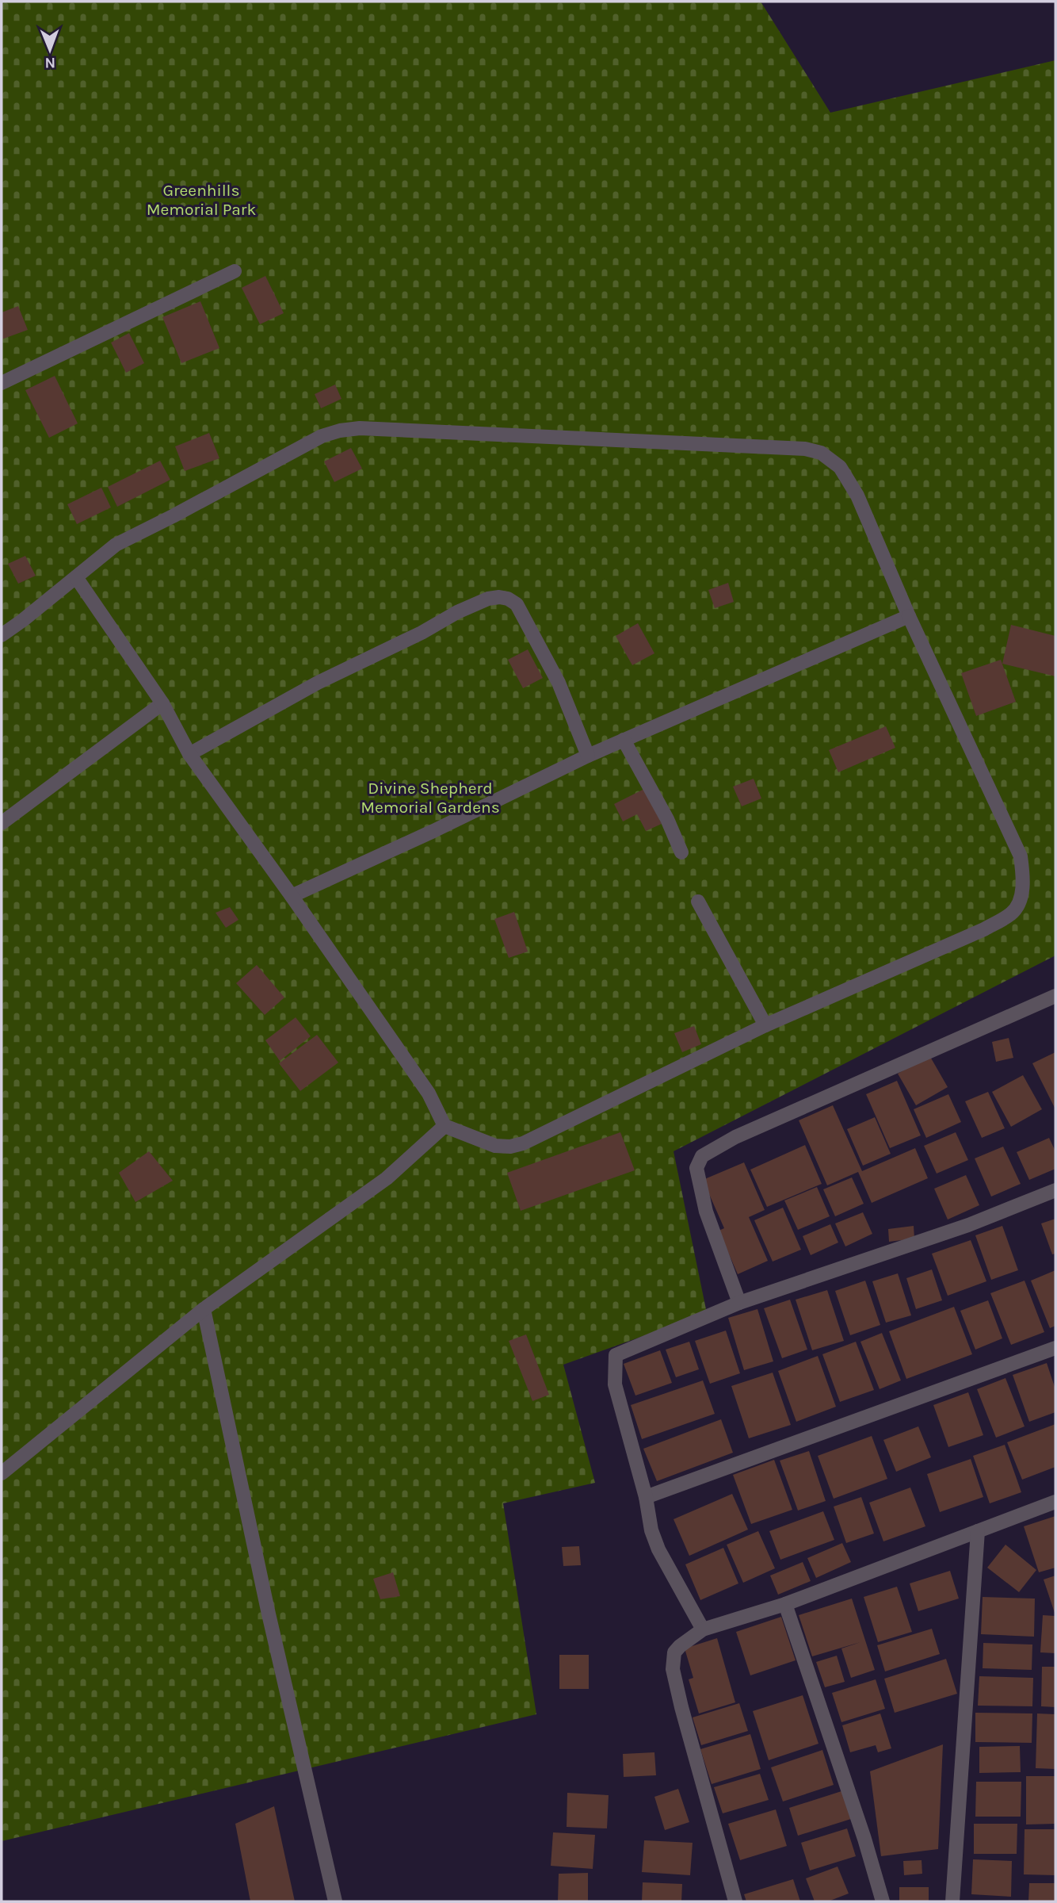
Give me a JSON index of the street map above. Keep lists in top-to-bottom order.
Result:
{
  "parks": ["Greenhills Memorial Park", "Divine Shepherd Memorial Gardens"],
  "north": "bottom"
}
